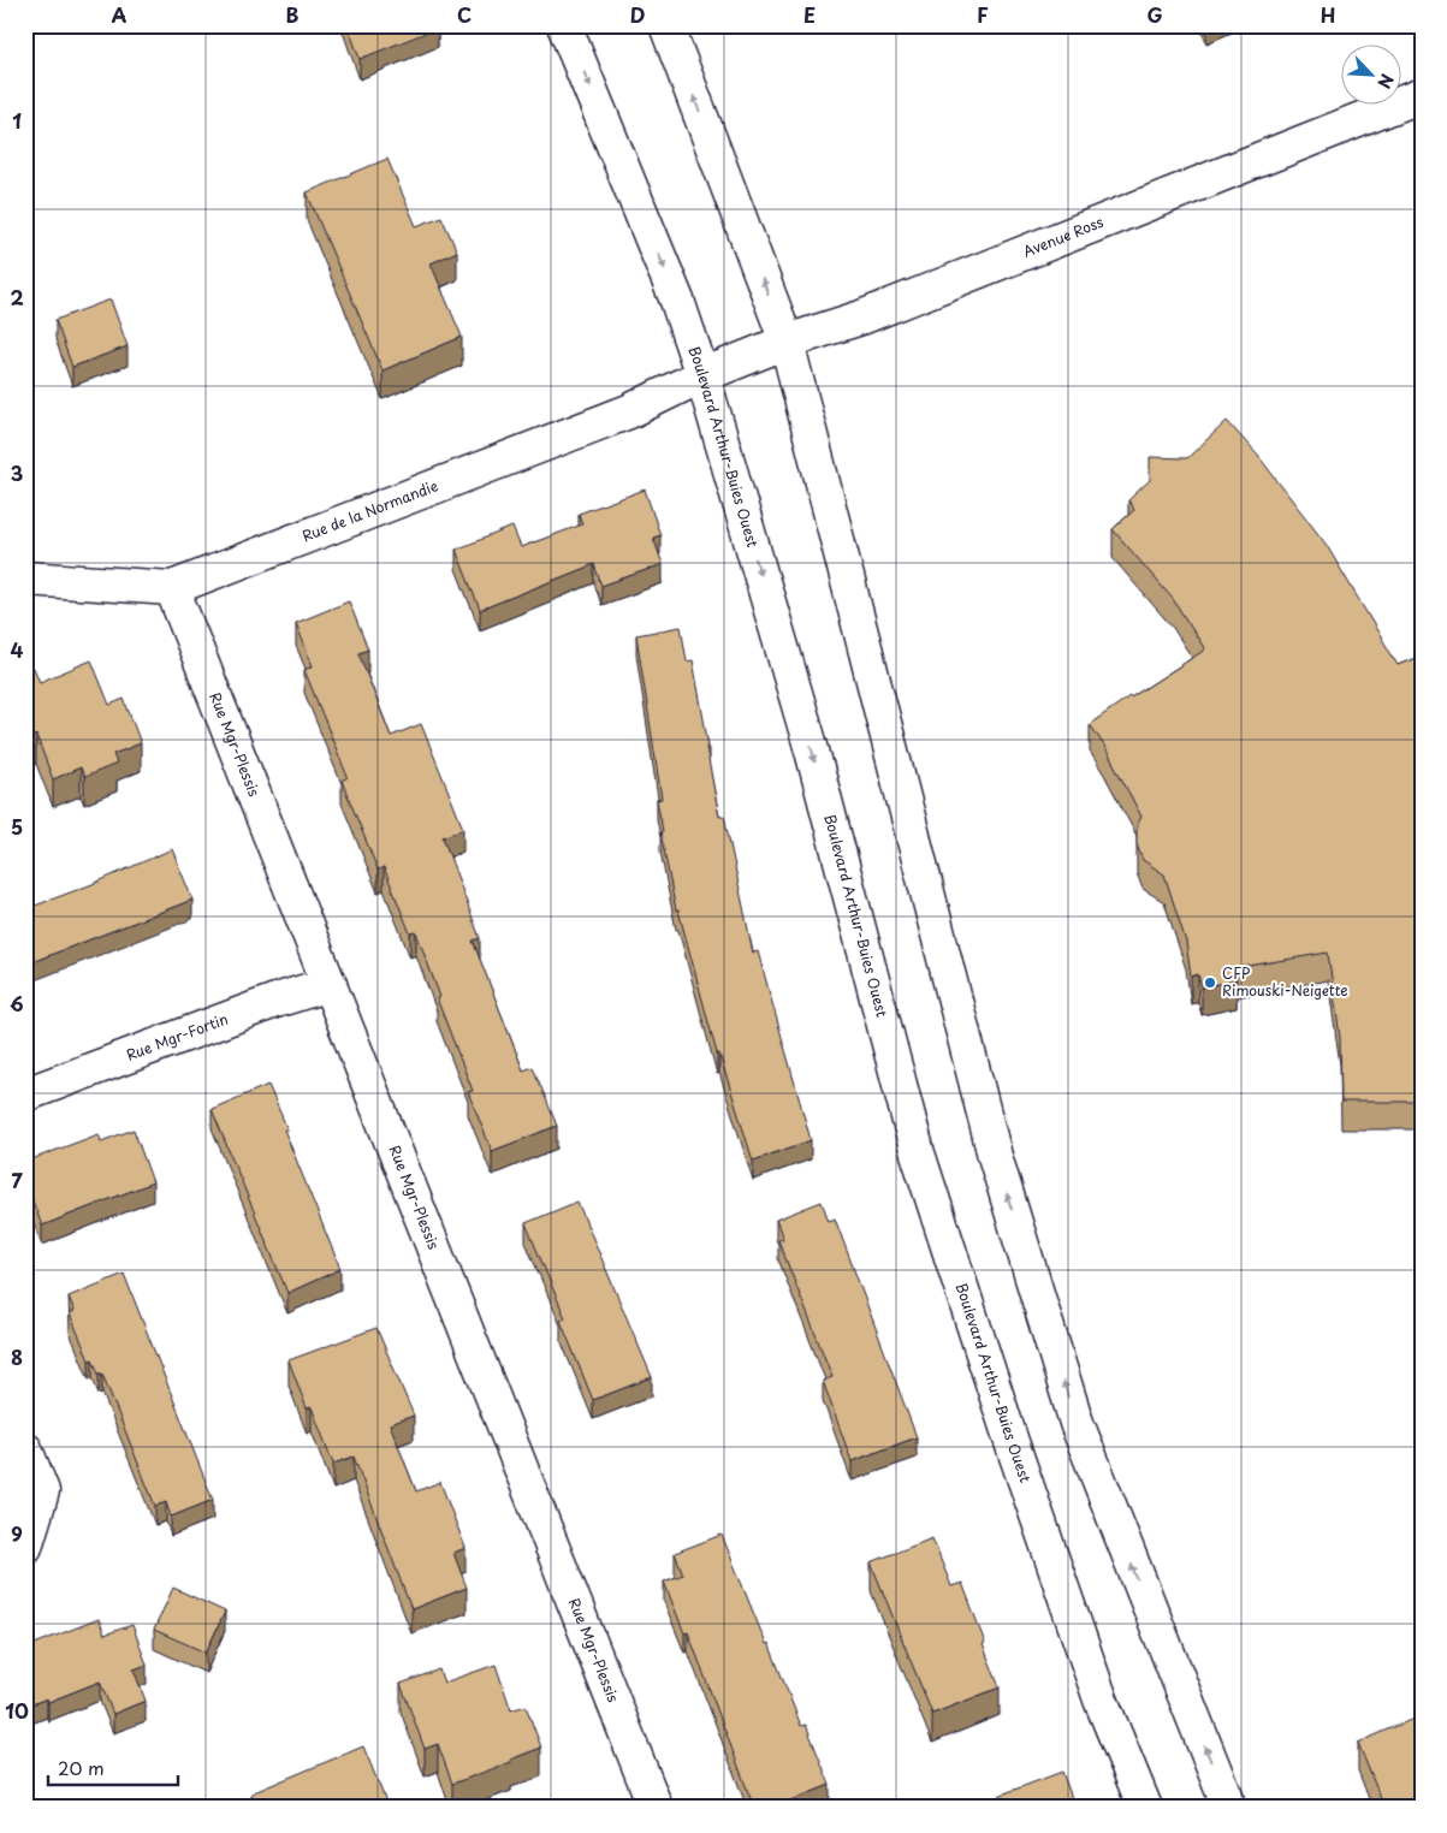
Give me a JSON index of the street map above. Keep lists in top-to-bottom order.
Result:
{
  "streets": {
    "street": [
      "Avenue Ross",
      "Boulevard Arthur-Buies Ouest",
      "Rue de la Normandie",
      "Rue Mgr-Plessis",
      "Rue Mgr-Fortin"
    ]
  },
  "crossings": [
    ["Avenue Ross", "Boulevard Arthur-Buies Ouest"],
    ["Avenue Ross", "Rue de la Normandie"],
    ["Boulevard Arthur-Buies Ouest", "Rue de la Normandie"],
    ["Rue de la Normandie", "Rue Mgr-Plessis"],
    ["Rue Mgr-Plessis", "Rue Mgr-Fortin"]
  ],
  "places": ["CFP Rimouski-Neigette"],
  "scale_bar": "20 m",
  "north": "bottom right",
  "grid": {
    "columns": [
      "A",
      "B",
      "C",
      "D",
      "E",
      "F",
      "G",
      "H"
    ],
    "rows": [
      "1",
      "2",
      "3",
      "4",
      "5",
      "6",
      "7",
      "8",
      "9",
      "10"
    ]
  }
}
